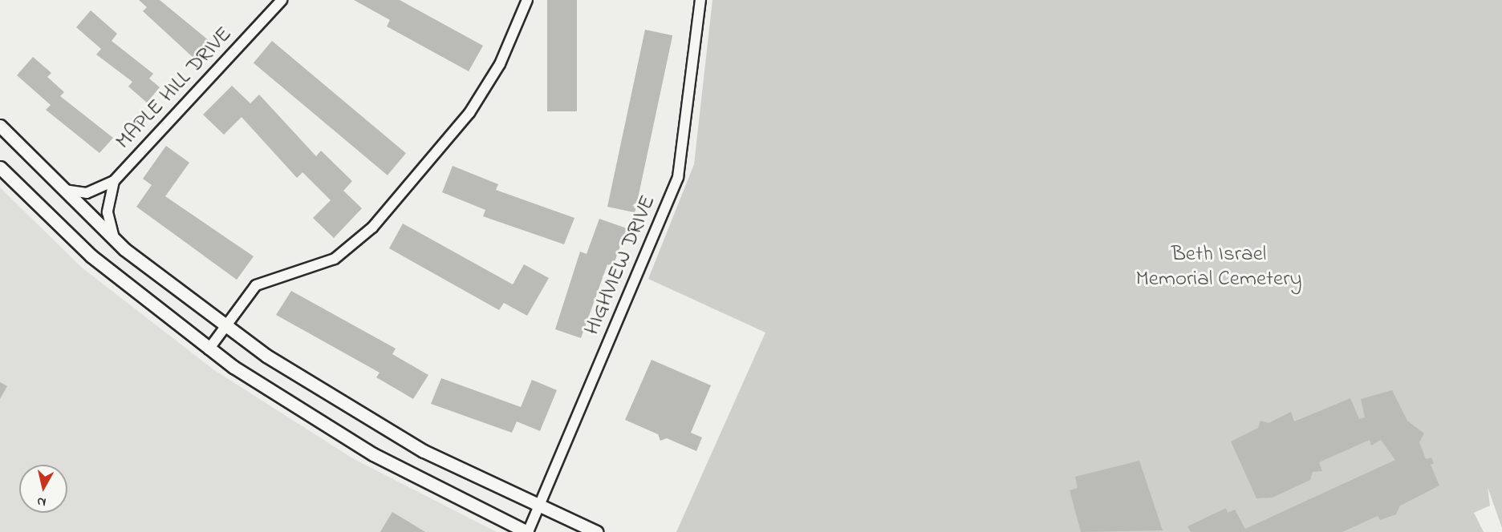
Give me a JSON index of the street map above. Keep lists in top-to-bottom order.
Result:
{
  "streets": {
    "street": ["MAPLE HILL DRIVE", "HIGHVIEW DRIVE"]
  },
  "parks": ["Beth Israel Memorial Cemetery"],
  "north": "bottom"
}
